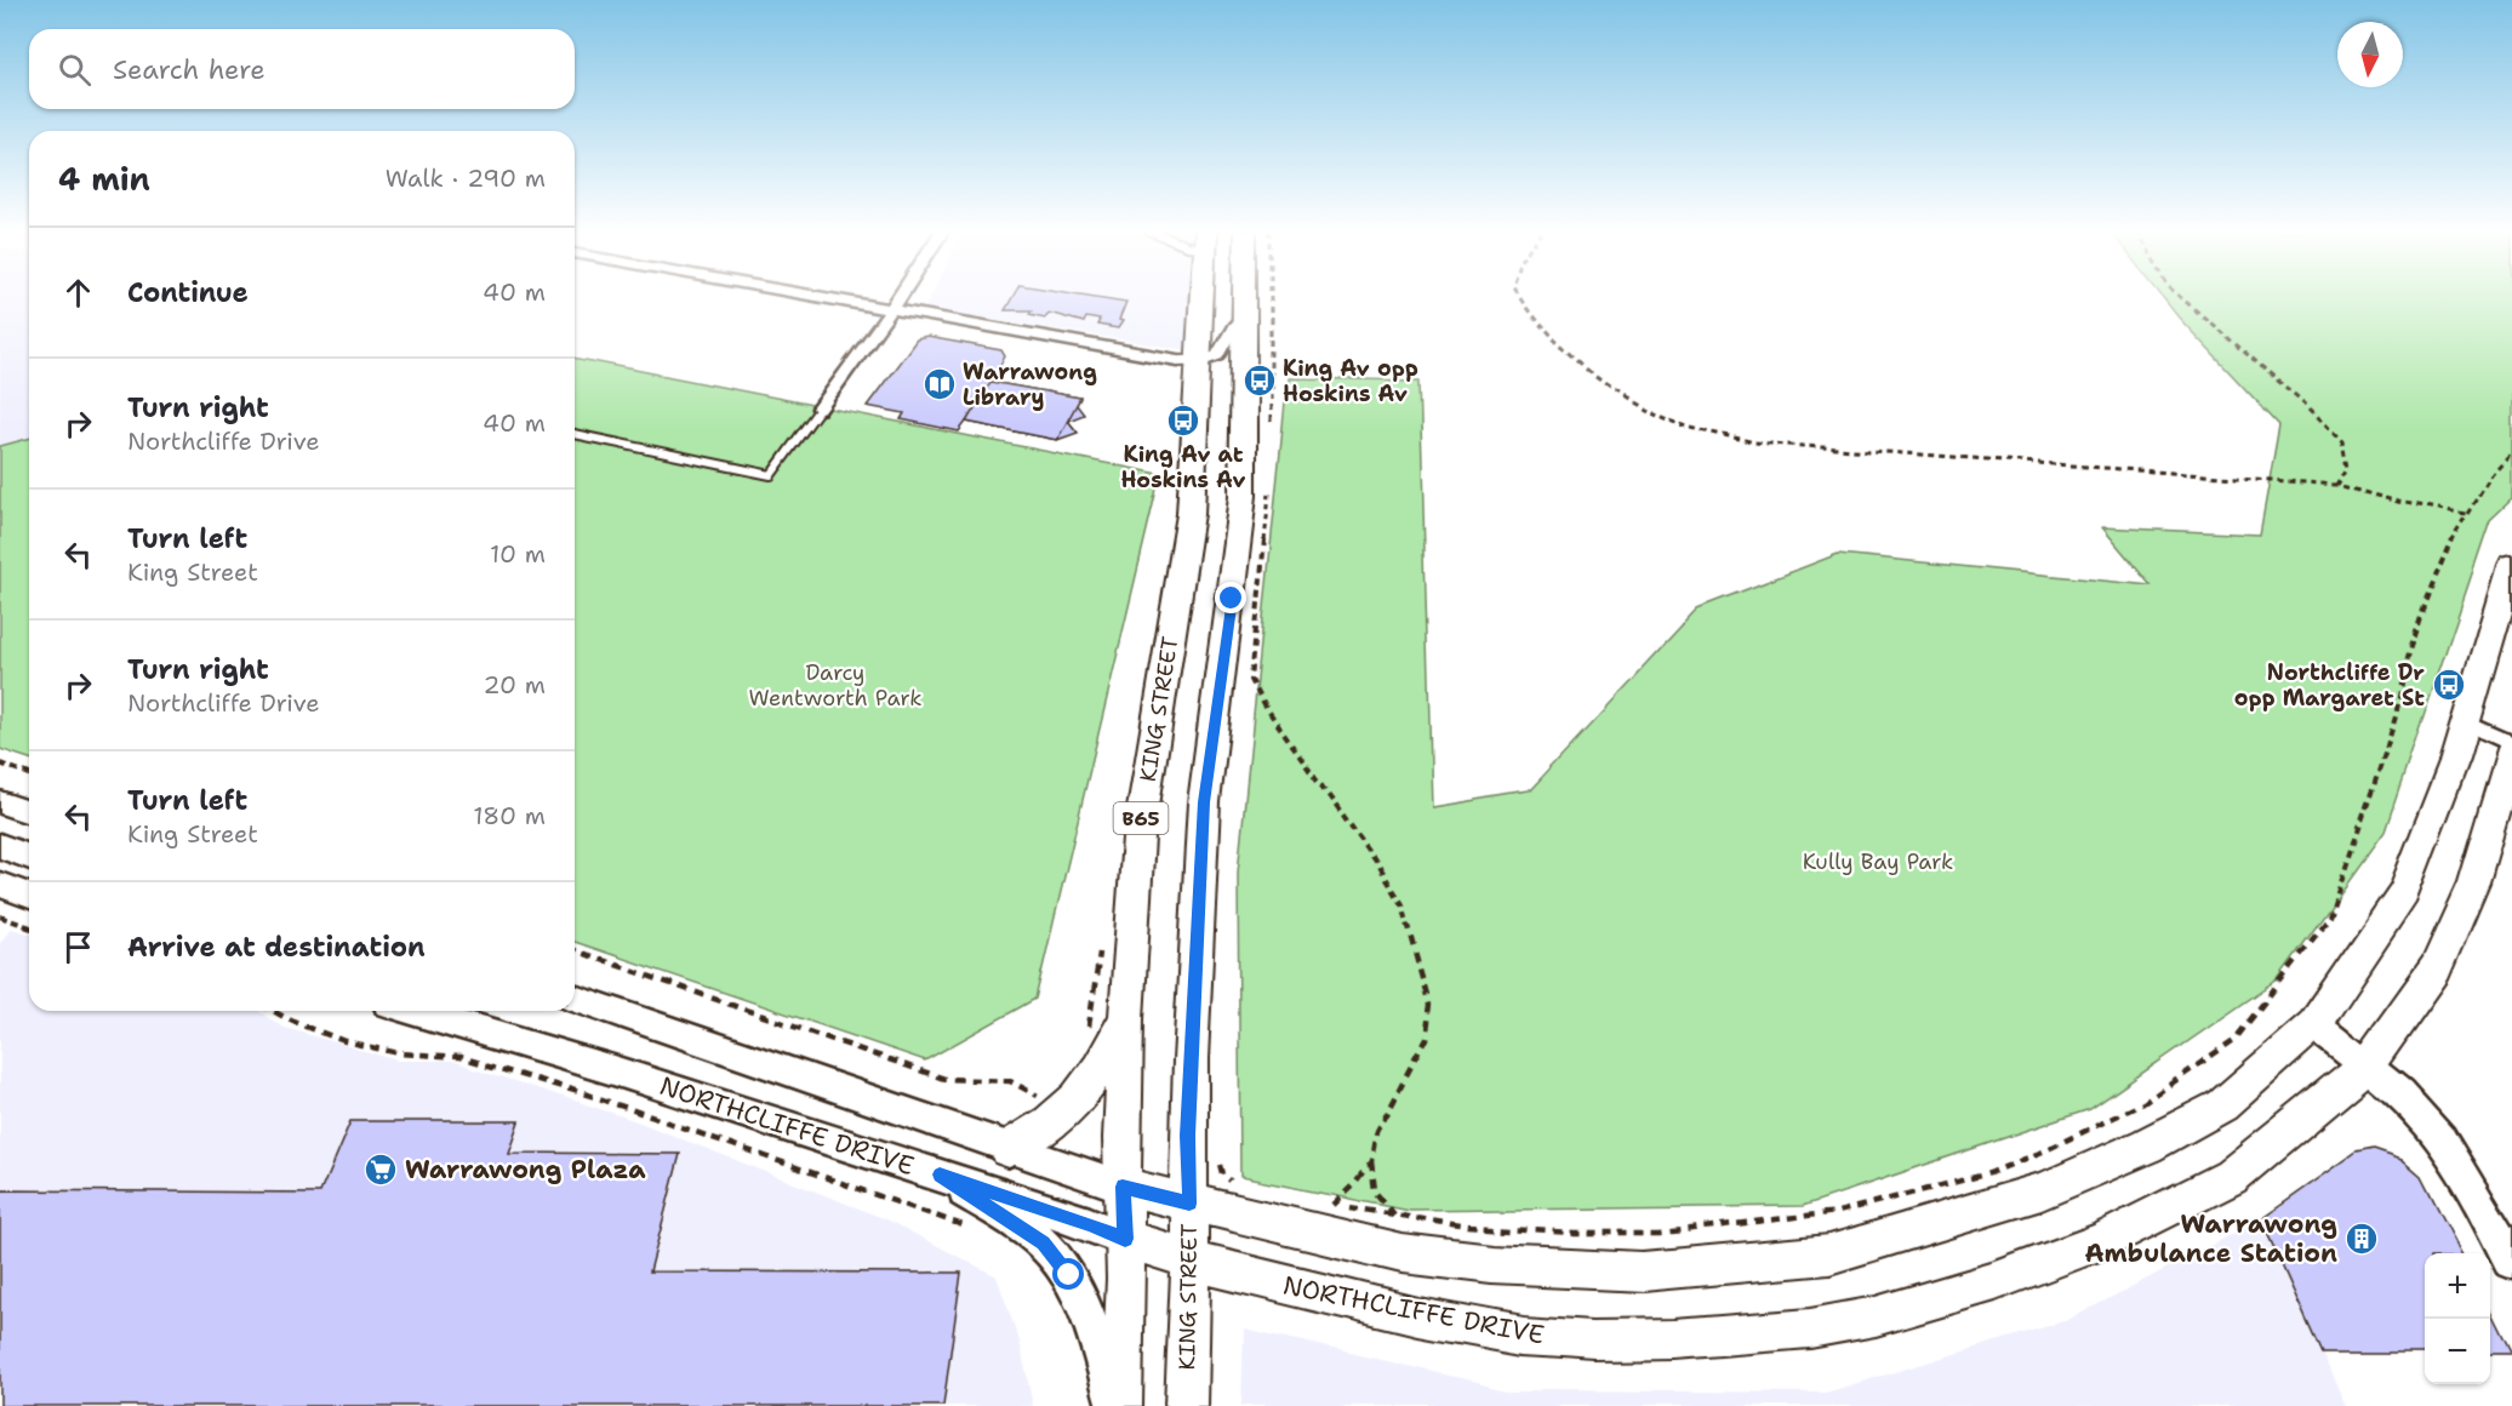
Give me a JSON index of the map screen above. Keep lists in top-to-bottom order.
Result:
{
  "streets": {
    "main road": ["KING STREET", "B65", "NORTHCLIFFE DRIVE"]
  },
  "crossings": [
    ["KING STREET", "NORTHCLIFFE DRIVE"]
  ],
  "parks": ["Darcy Wentworth Park", "Kully Bay Park"],
  "places": {
    "bus stop": ["King Av opp Hoskins Av", "King Av at Hoskins Av", "Northcliffe Dr opp Margaret St"],
    "library": ["Warrawong Library"],
    "supermarket": ["Warrawong Plaza"],
    "building": ["Warrawong Ambulance Station"]
  },
  "north": "bottom",
  "page": {
    "search": "Search here",
    "heading": ["4 min", "Walk · 290 m"],
    "list": [
      ["Continue", "40 m"],
      ["Turn right", "Northcliffe Drive", "40 m"],
      ["Turn left", "King Street", "10 m"],
      ["Turn right", "Northcliffe Drive", "20 m"],
      ["Turn left", "King Street", "180 m"],
      "Arrive at destination"
    ],
    "map_buttons": ["+", "−"]
  }
}
